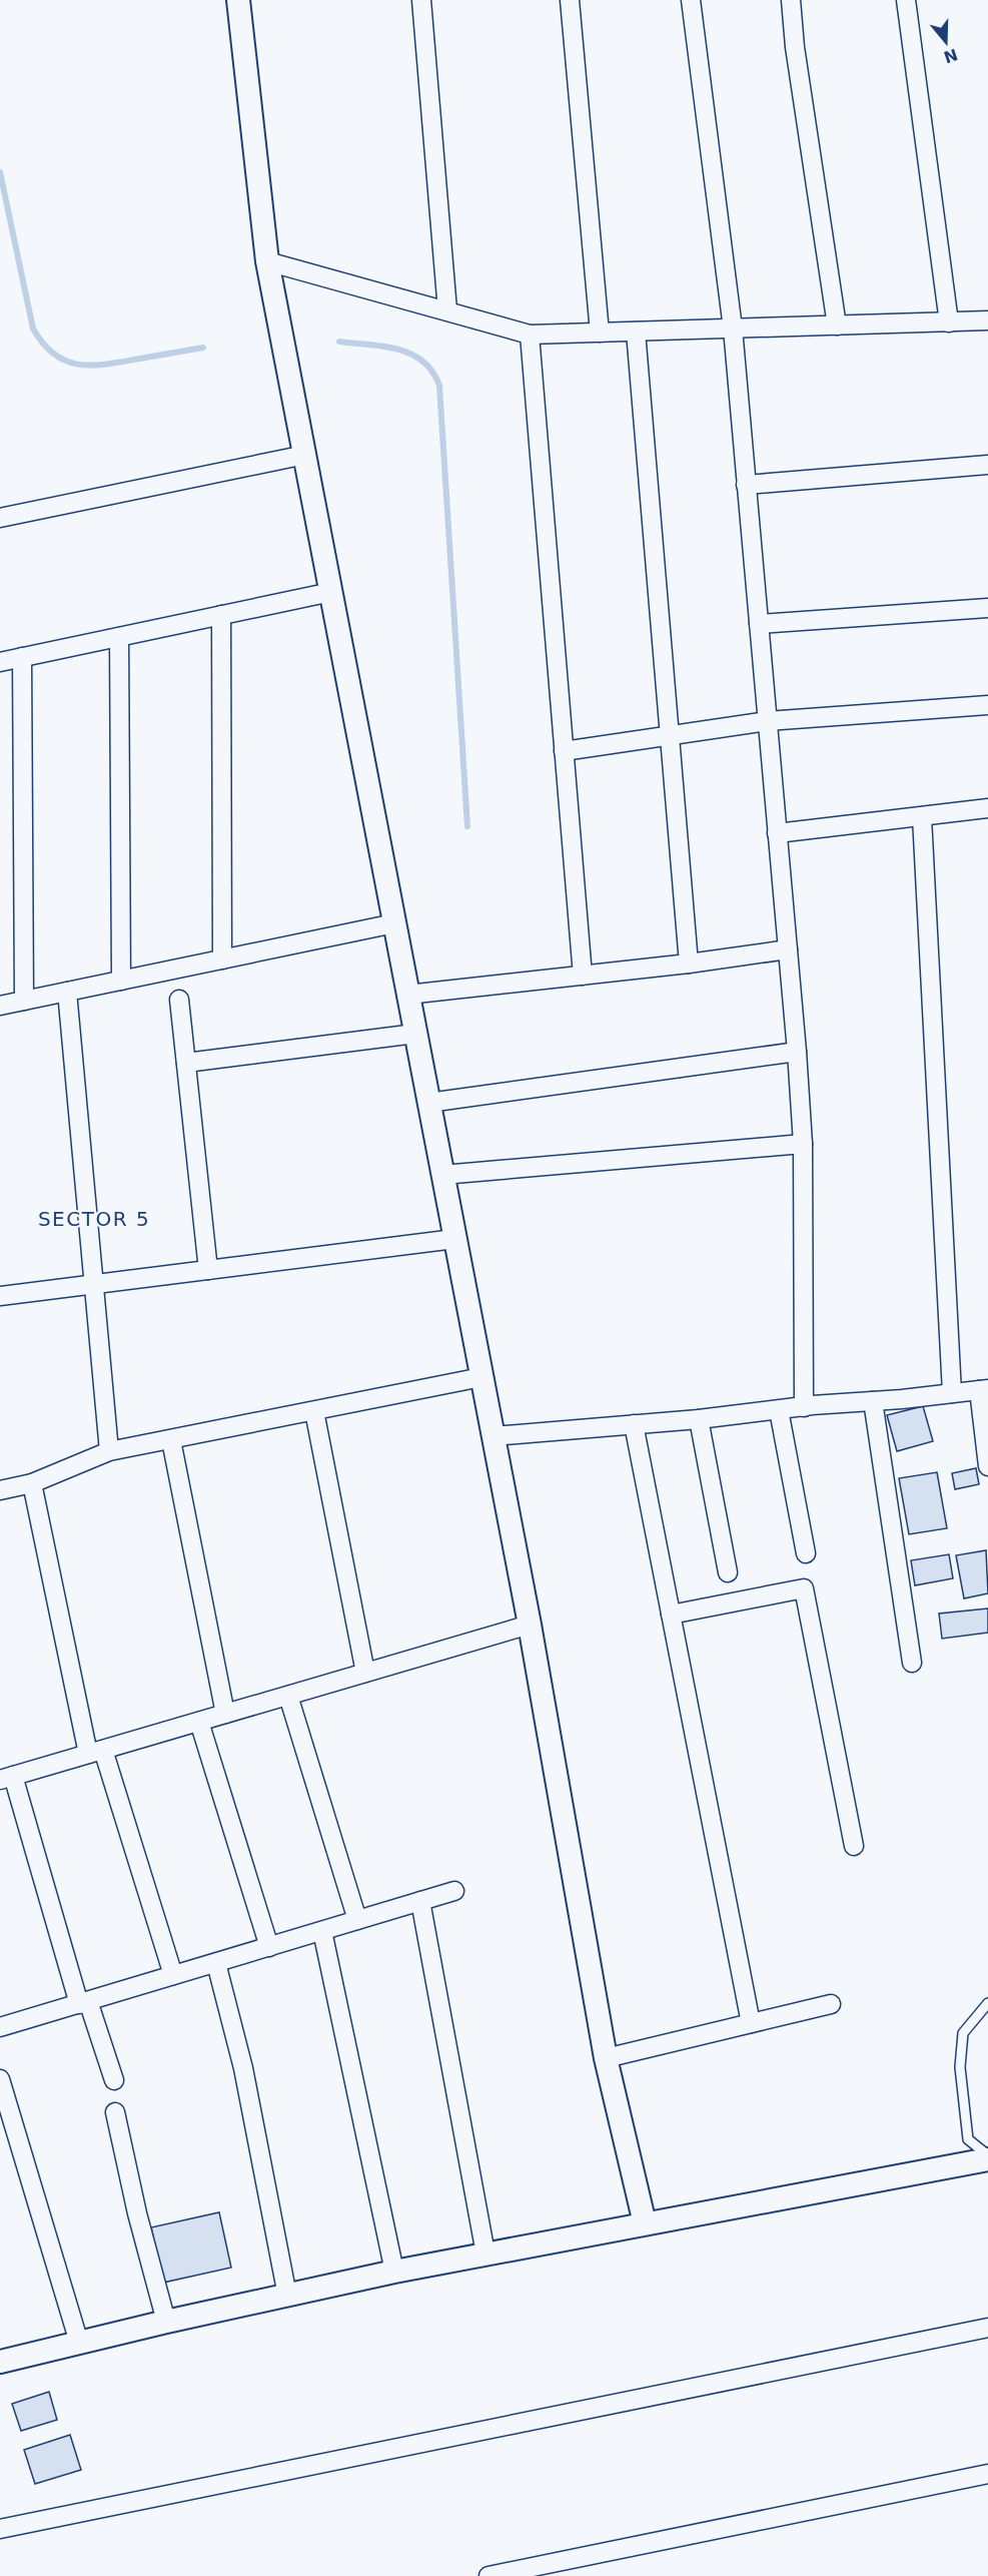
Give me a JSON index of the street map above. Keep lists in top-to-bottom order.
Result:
{
  "districts": ["SECTOR 5"],
  "north": "bottom"
}
